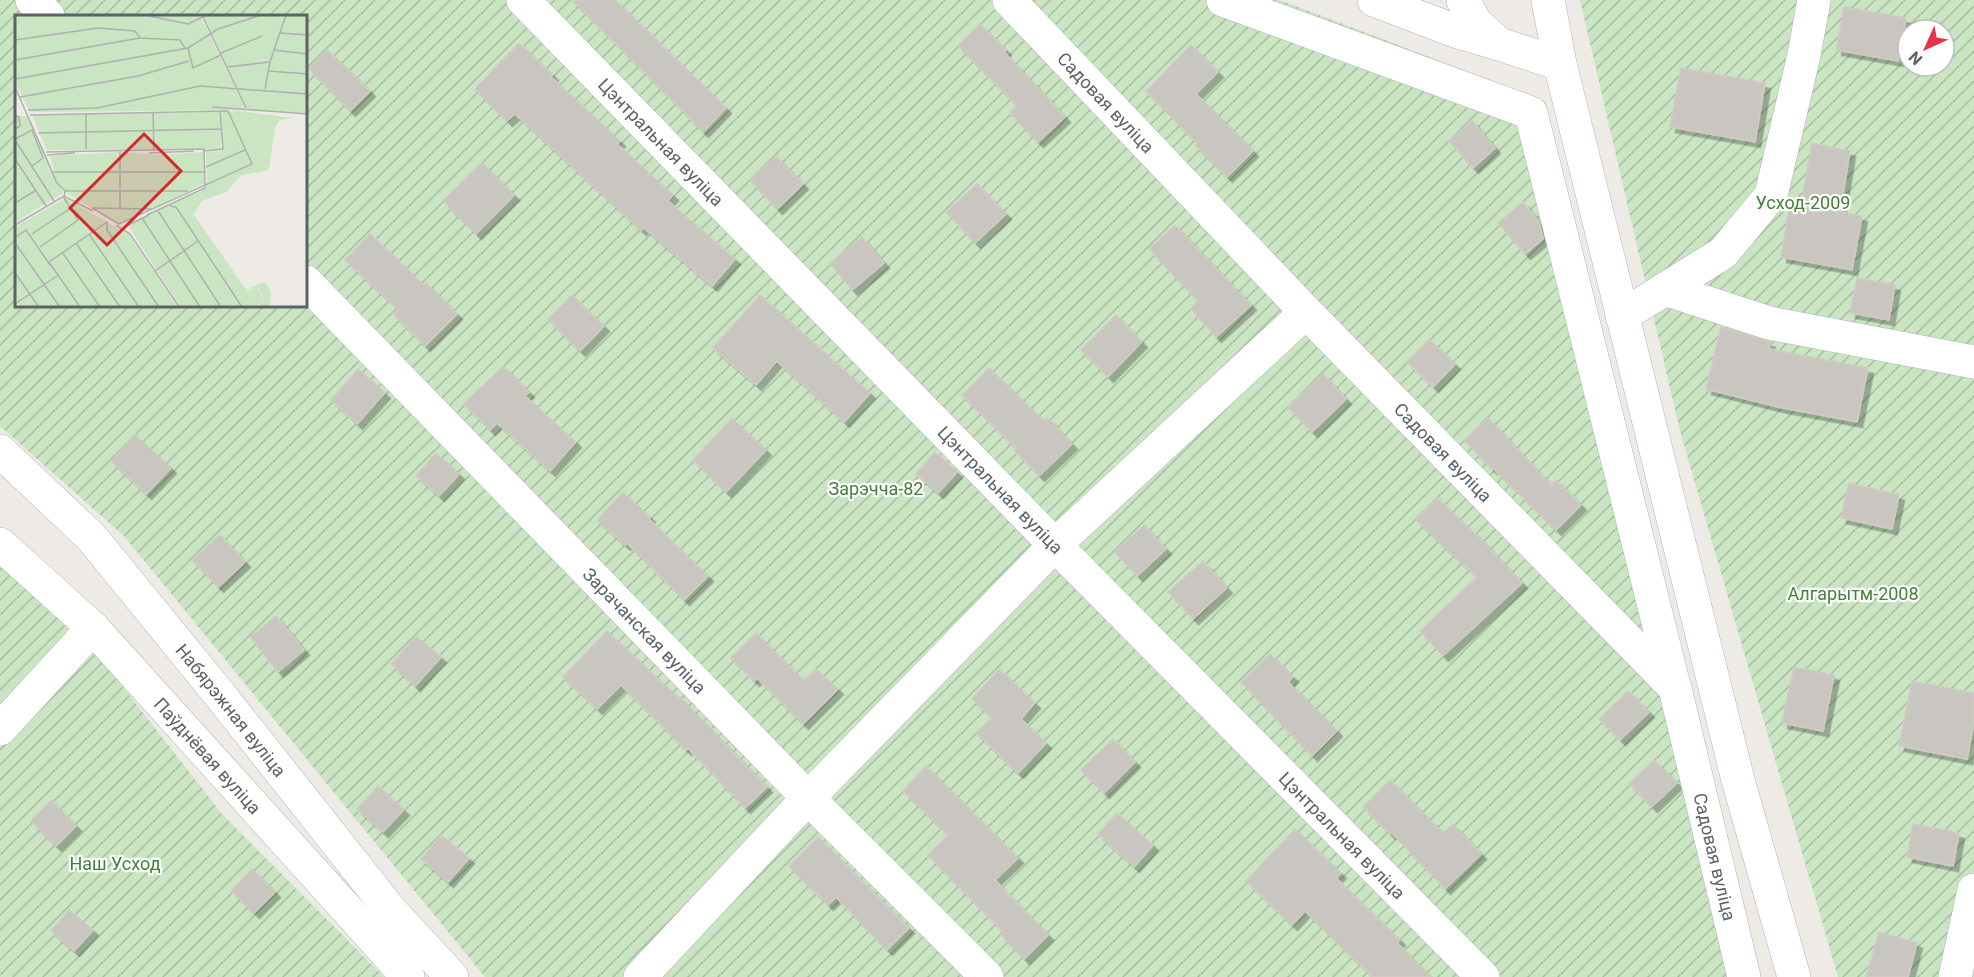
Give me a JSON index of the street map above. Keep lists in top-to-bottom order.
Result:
{
  "streets": {
    "street": [
      "Садовая вуліца",
      "Цэнтральная вуліца",
      "Зарачанская вуліца",
      "Набярэжная вуліца",
      "Паўднёвая вуліца"
    ]
  },
  "parks": [
    "Усход-2009",
    "Зарэчча-82",
    "Алгарытм-2008",
    "Наш Усход"
  ],
  "north": "bottom left"
}
